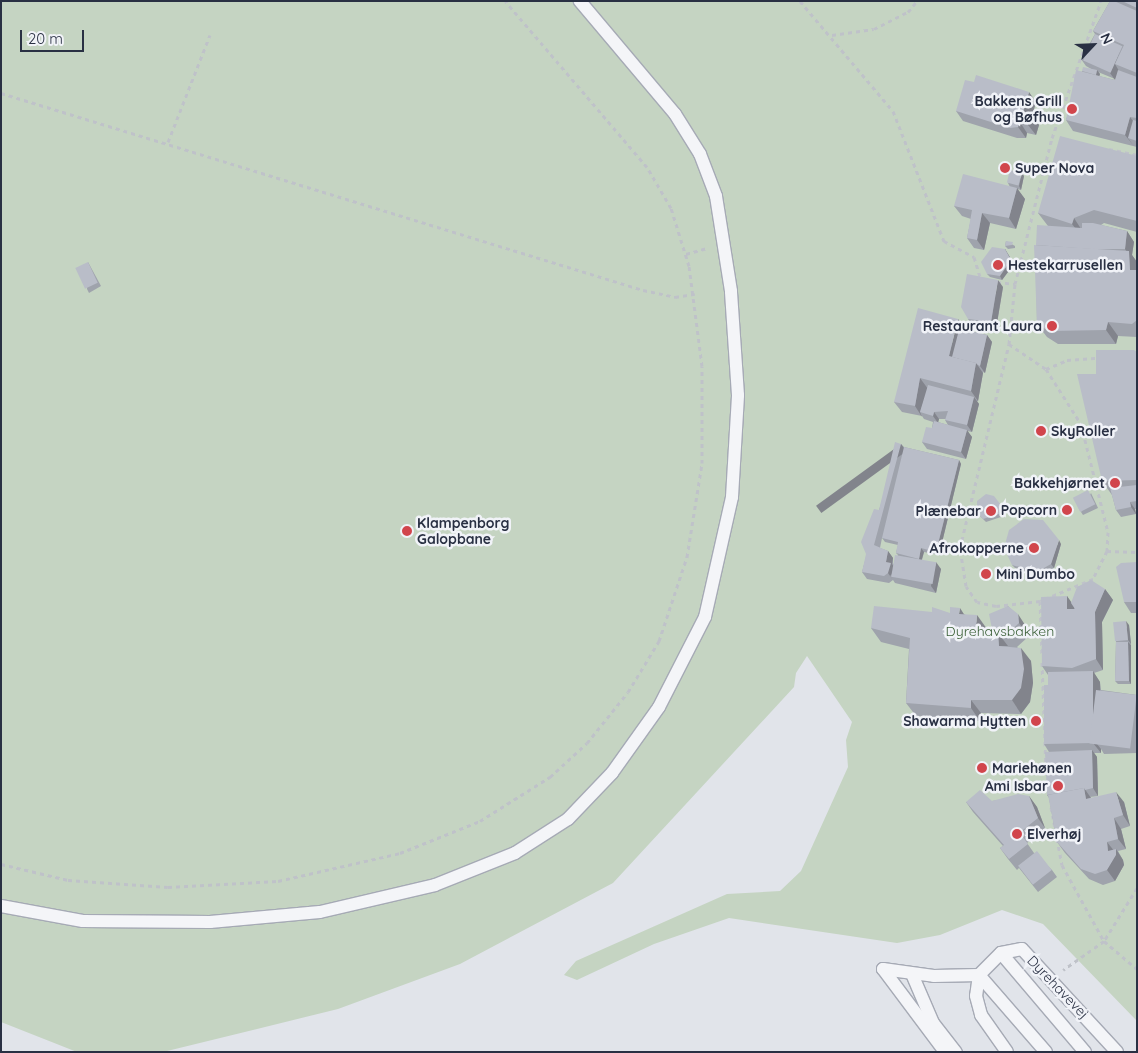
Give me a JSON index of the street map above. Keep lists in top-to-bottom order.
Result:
{
  "streets": {
    "lane": ["Dyrehavevej"]
  },
  "parks": ["Dyrehavsbakken"],
  "places": [
    "Bakkens Grill og Bøfhus",
    "Super Nova",
    "Hestekarrusellen",
    "Restaurant Laura",
    "SkyRoller",
    "Bakkehjørnet",
    "Popcorn",
    "Plænebar",
    "Klampenborg Galopbane",
    "Afrokopperne",
    "Mini Dumbo",
    "Shawarma Hytten",
    "Mariehønen",
    "Ami Isbar",
    "Elverhøj"
  ],
  "scale_bar": "20 m",
  "north": "top right"
}
